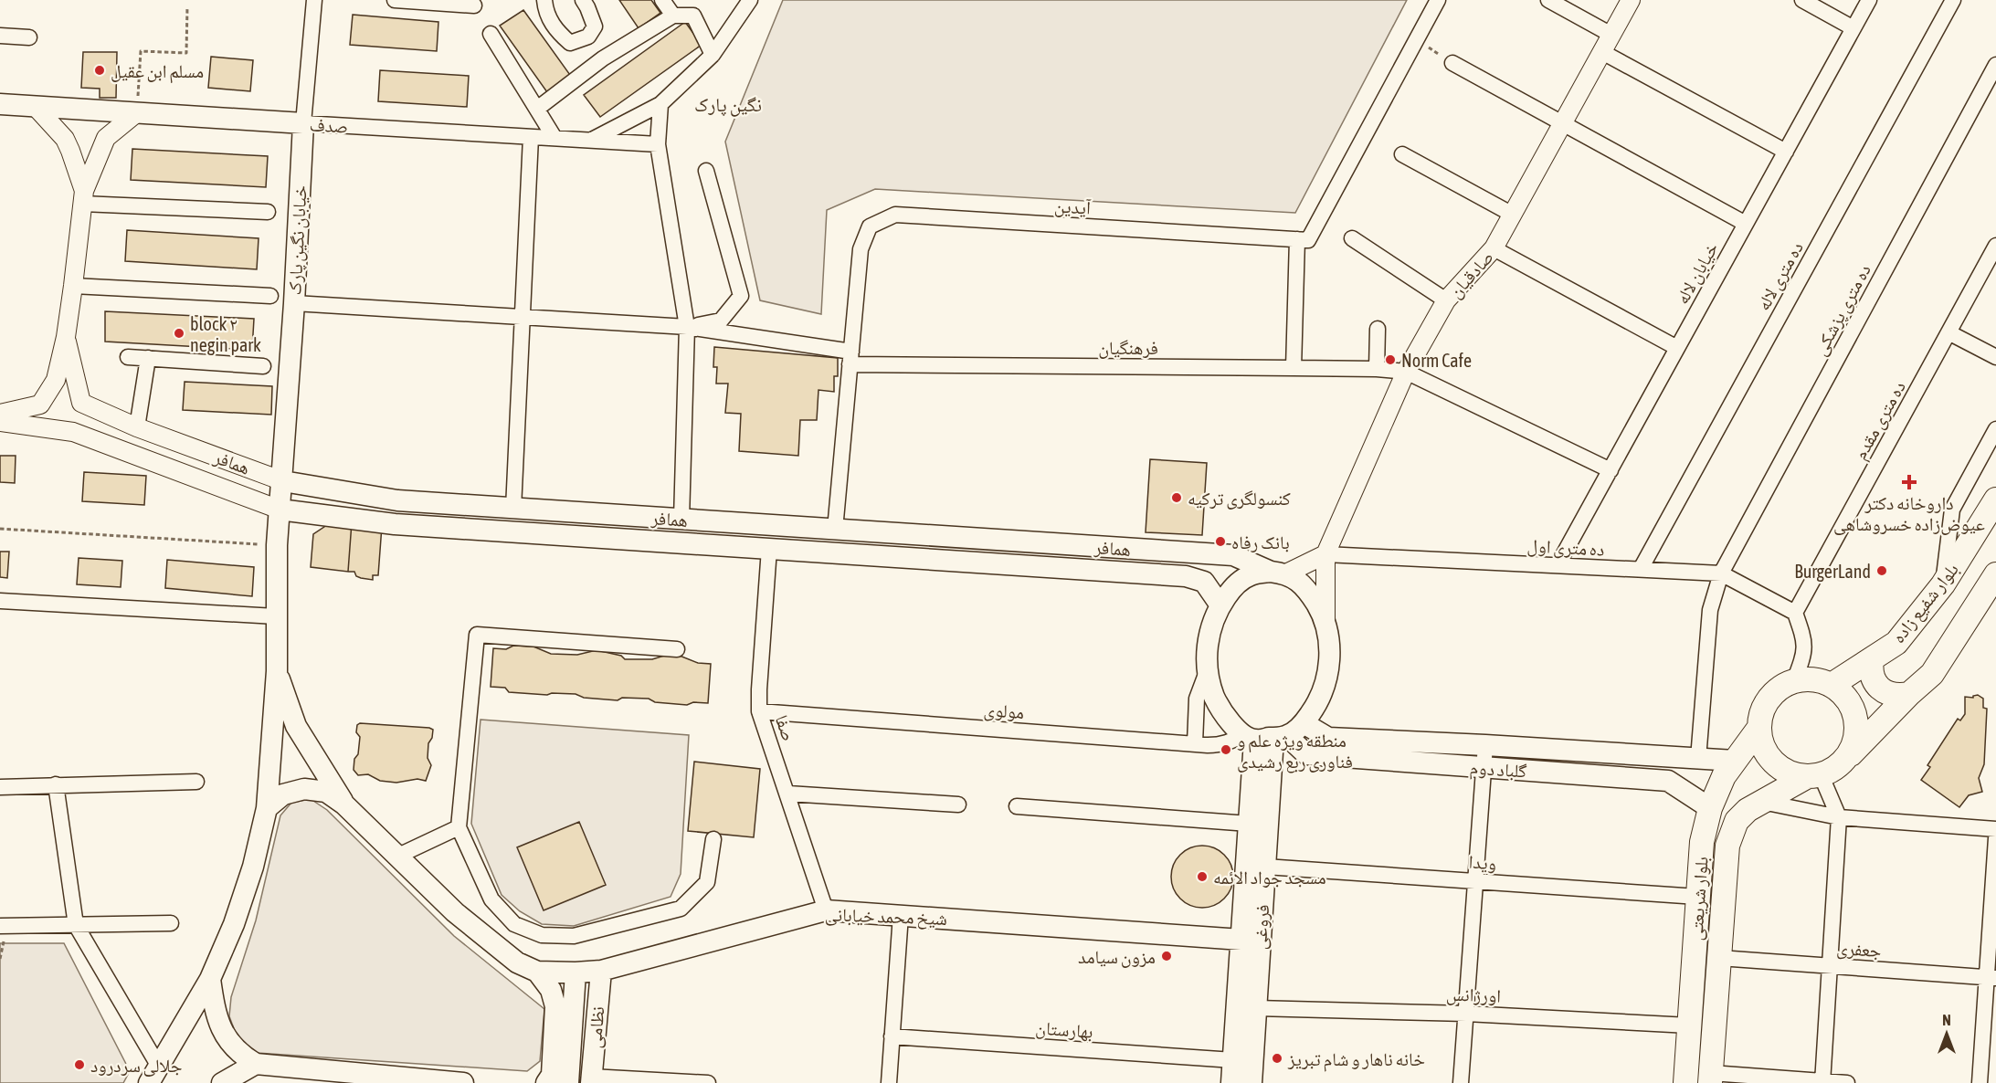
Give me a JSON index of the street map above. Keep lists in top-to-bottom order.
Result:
{
  "streets": {
    "main road": [
      "صدف",
      "خیابان نگین پارک",
      "همافر",
      "بلوار شفیع زاده",
      "گلباد دوم",
      "بلوار شریعتى",
      "شیخ محمد خیابانی",
      "فروغى",
      "نظامی"
    ],
    "street": [
      "آیدین",
      "خیابان لاله",
      "صادقیان",
      "ده متری لاله",
      "ده متری پزشکی",
      "فرهنگیان",
      "ده متری مقدم",
      "ده متری اول",
      "مولوی",
      "صفا",
      "ویدا",
      "جعفری",
      "اورژانس",
      "بهارستان"
    ]
  },
  "crossings": [
    ["صدف", "خیابان نگین پارک"],
    ["آیدین", "فرهنگیان"],
    ["آیدین", "همافر"],
    ["خیابان نگین پارک", "همافر"],
    ["خیابان لاله", "ده متری اول"],
    ["صادقیان", "فرهنگیان"],
    ["صادقیان", "ده متری اول"],
    ["ده متری لاله", "ده متری اول"],
    ["ده متری پزشکی", "ده متری اول"],
    ["ده متری پزشکی", "گلباد دوم"],
    ["ده متری مقدم", "ده متری اول"],
    ["همافر", "مولوی"],
    ["همافر", "صفا"],
    ["همافر", "گلباد دوم"],
    ["همافر", "فروغى"],
    ["بلوار شفیع زاده", "بلوار شریعتى"],
    ["مولوی", "صفا"],
    ["مولوی", "گلباد دوم"],
    ["مولوی", "فروغى"],
    ["صفا", "شیخ محمد خیابانی"],
    ["گلباد دوم", "بلوار شریعتى"],
    ["گلباد دوم", "فروغى"],
    ["ویدا", "بلوار شریعتى"],
    ["ویدا", "فروغى"],
    ["بلوار شریعتى", "جعفری"],
    ["بلوار شریعتى", "اورژانس"],
    ["شیخ محمد خیابانی", "فروغى"],
    ["شیخ محمد خیابانی", "نظامی"],
    ["فروغى", "اورژانس"],
    ["فروغى", "بهارستان"]
  ],
  "districts": ["نگین پارک"],
  "places": {
    "other": [
      "مسلم ابن عقیل",
      "block ۲ negin park",
      "Norm Cafe",
      "کنسولگری ترکیه",
      "بانک رفاه",
      "BurgerLand",
      "منطقه ویژه علم و فناوری ربع رشیدی",
      "مسجد جواد الائمه",
      "مزون سیامد",
      "خانه ناهار و شام تبریز",
      "جلالی سردرود"
    ],
    "health": ["داروخانه دکتر عیوض‌‌زاده خسروشاهی"]
  },
  "north": "top"
}
